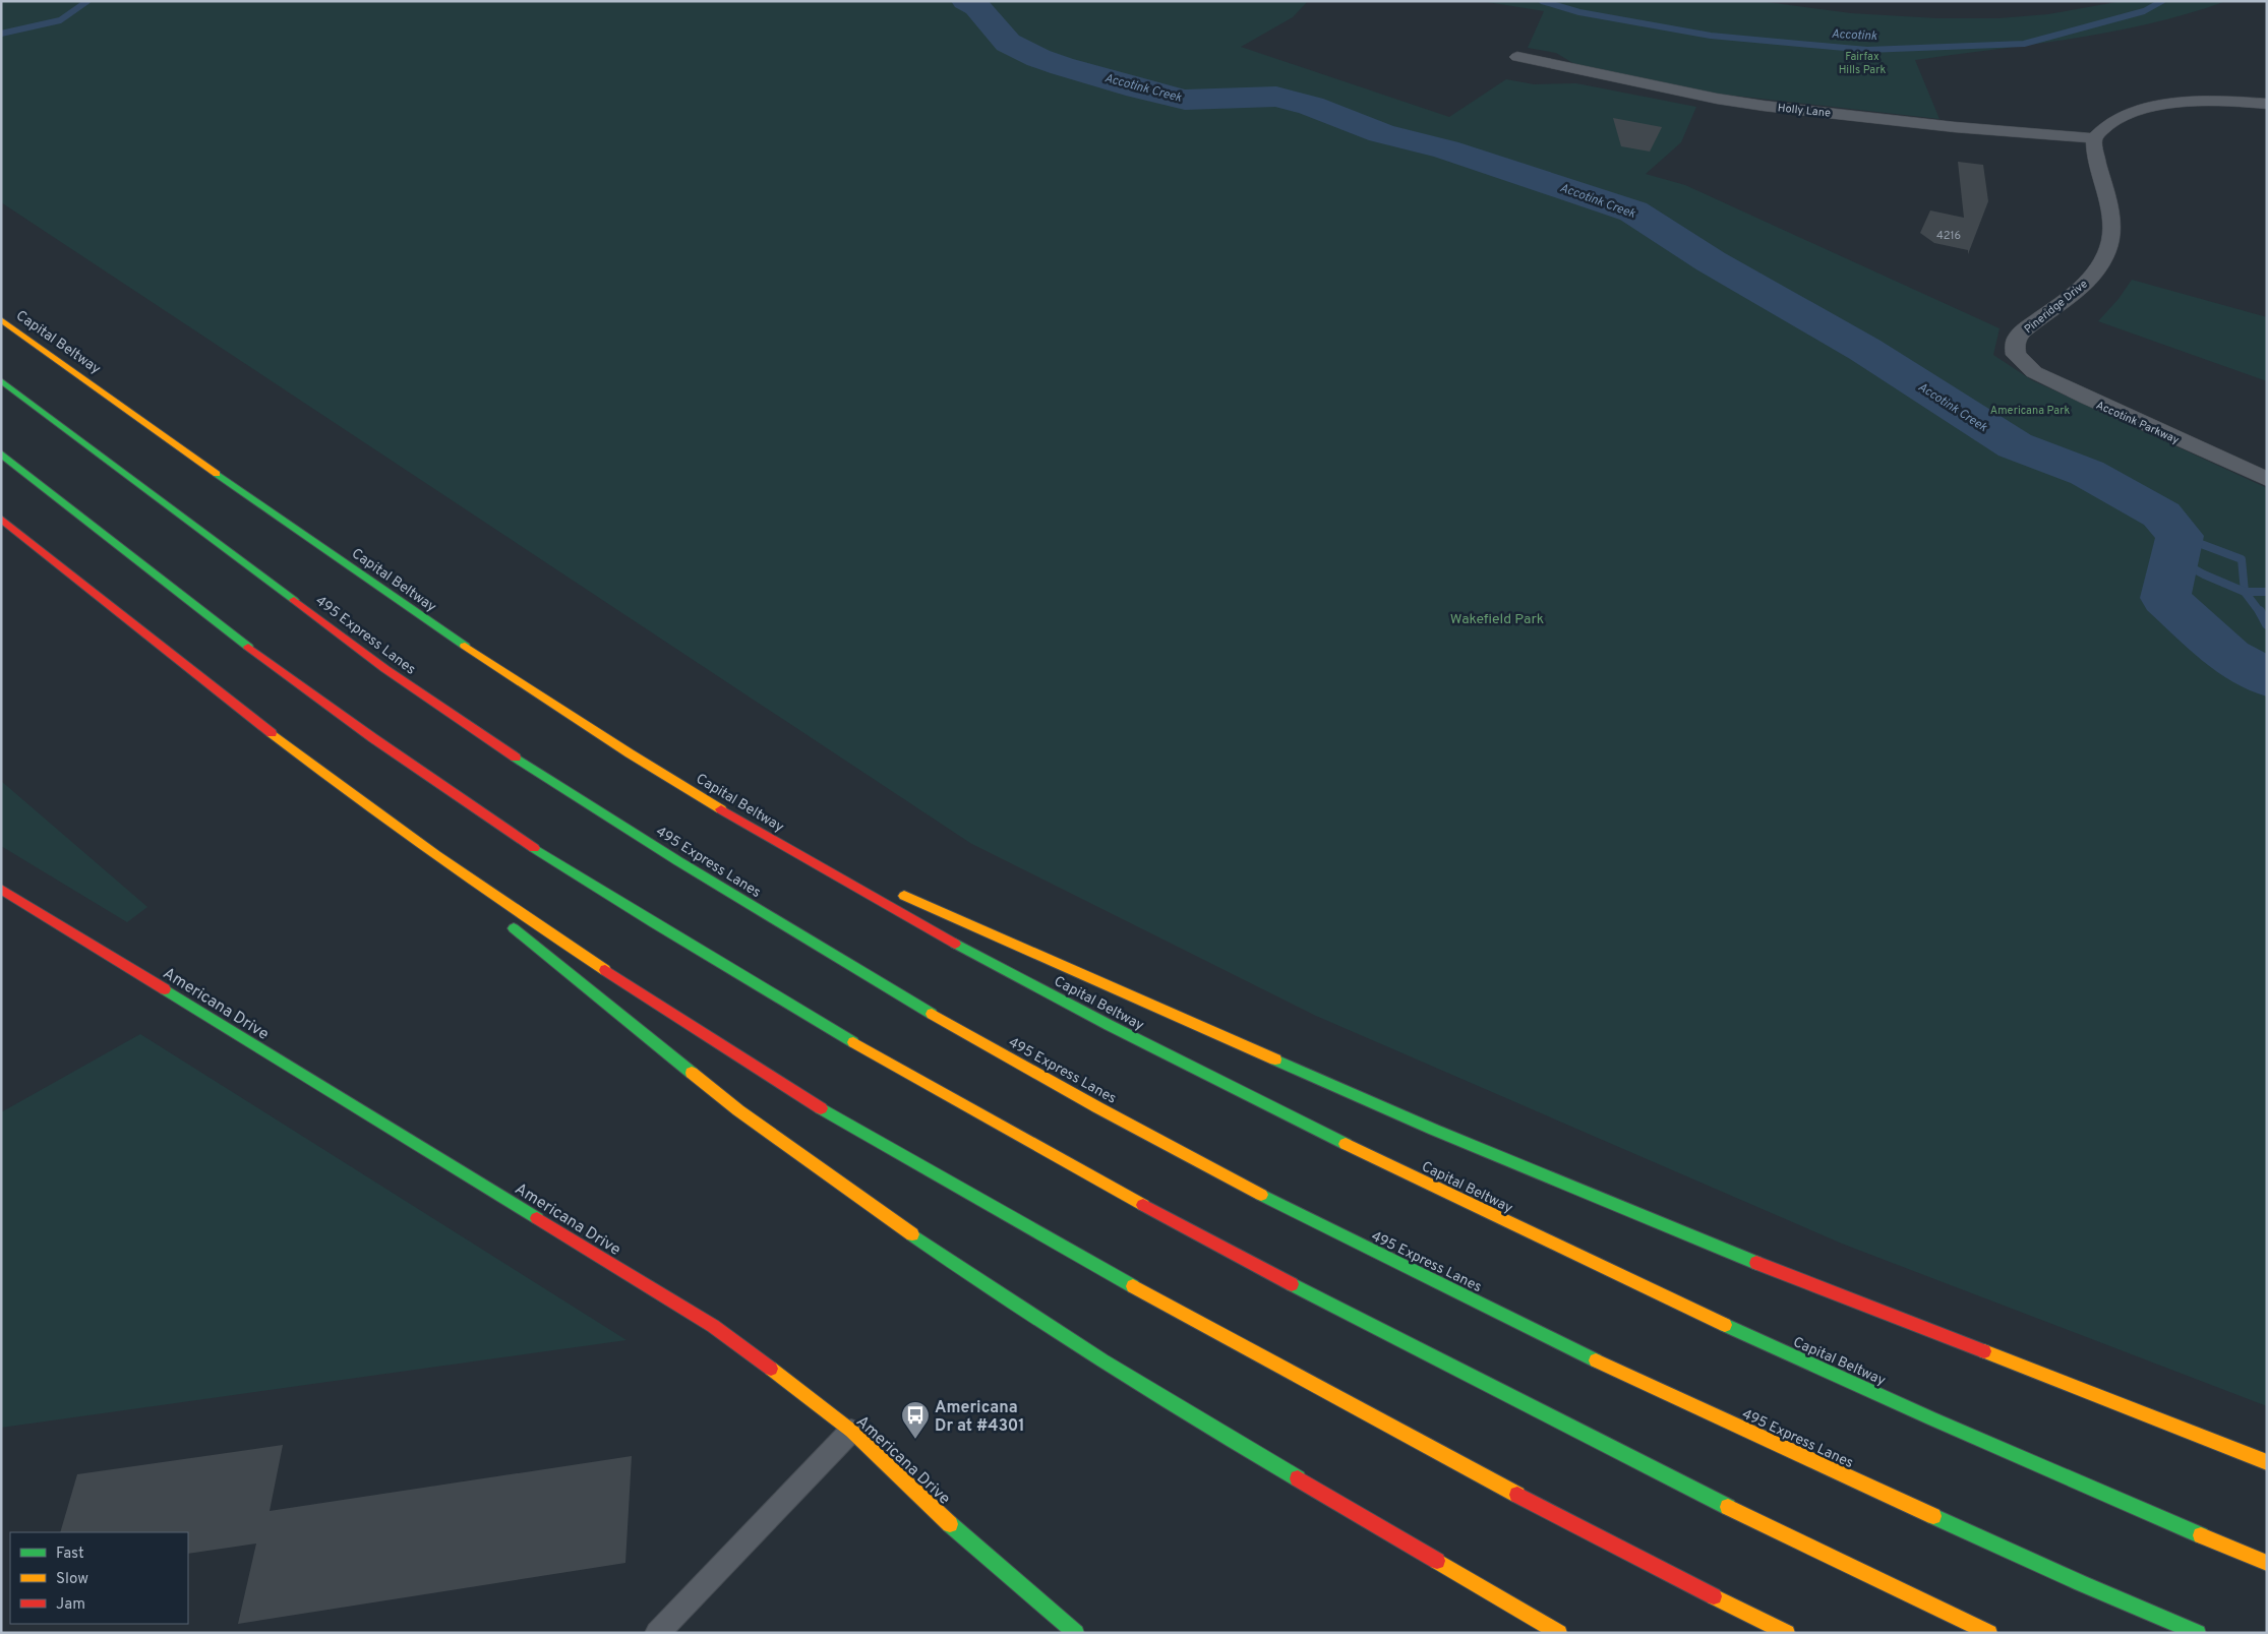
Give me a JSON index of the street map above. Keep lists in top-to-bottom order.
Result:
{
  "streets": {
    "main road": ["Capital Beltway", "495 Express Lanes", "Americana Drive"],
    "street": ["Holly Lane", "Pineridge Drive", "Accotink Parkway"]
  },
  "crossings": [
    ["Holly Lane", "Pineridge Drive"],
    ["Pineridge Drive", "Accotink Parkway"]
  ],
  "water": ["Accotink", "Accotink Creek"],
  "parks": ["Fairfax Hills Park", "Americana Park", "Wakefield Park"],
  "places": {
    "bus stop": ["Americana Dr at #4301"]
  },
  "house_numbers": ["4216"],
  "legend": ["Fast", "Slow", "Jam"]
}
